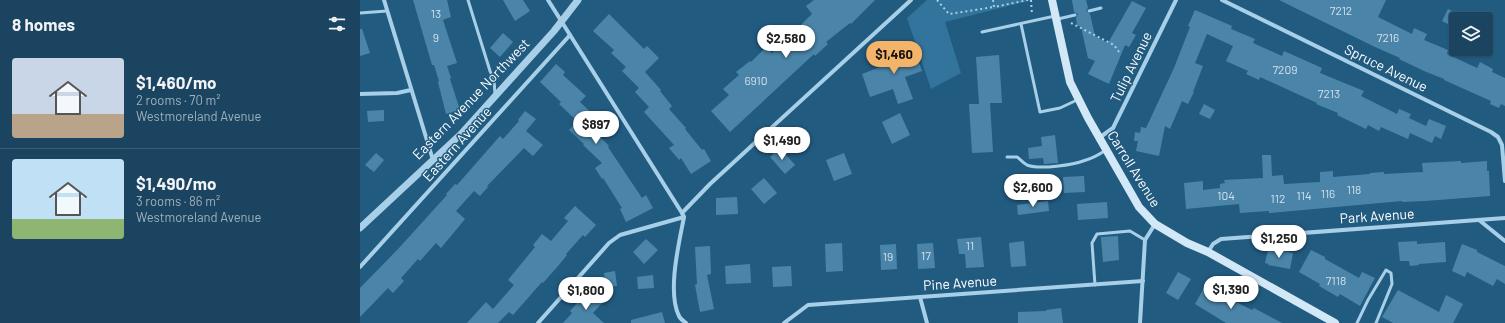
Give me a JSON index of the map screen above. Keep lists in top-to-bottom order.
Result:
{
  "streets": {
    "main road": ["Carroll Avenue"],
    "street": [
      "Tulip Avenue",
      "Spruce Avenue",
      "Eastern Avenue Northwest",
      "Eastern Avenue",
      "Park Avenue",
      "Pine Avenue"
    ]
  },
  "crossings": [
    ["Tulip Avenue", "Carroll Avenue"],
    ["Carroll Avenue", "Park Avenue"]
  ],
  "house_numbers": [
    "7212",
    "13",
    "9",
    "7216",
    "7209",
    "6910",
    "7213",
    "118",
    "116",
    "104",
    "114",
    "112",
    "11",
    "17",
    "19",
    "7118"
  ],
  "page": {
    "heading": "8 homes",
    "price": [
      "$2,580",
      "$1,460",
      "$897",
      "$1,490",
      "$2,600",
      "$1,250",
      "$1,390",
      "$1,800"
    ],
    "list": [
      {
        "name": "$1,460/mo",
        "note": "2 rooms · 70 m² · Westmoreland Avenue"
      },
      {
        "name": "$1,490/mo",
        "note": "3 rooms · 86 m² · Westmoreland Avenue"
      }
    ]
  }
}
